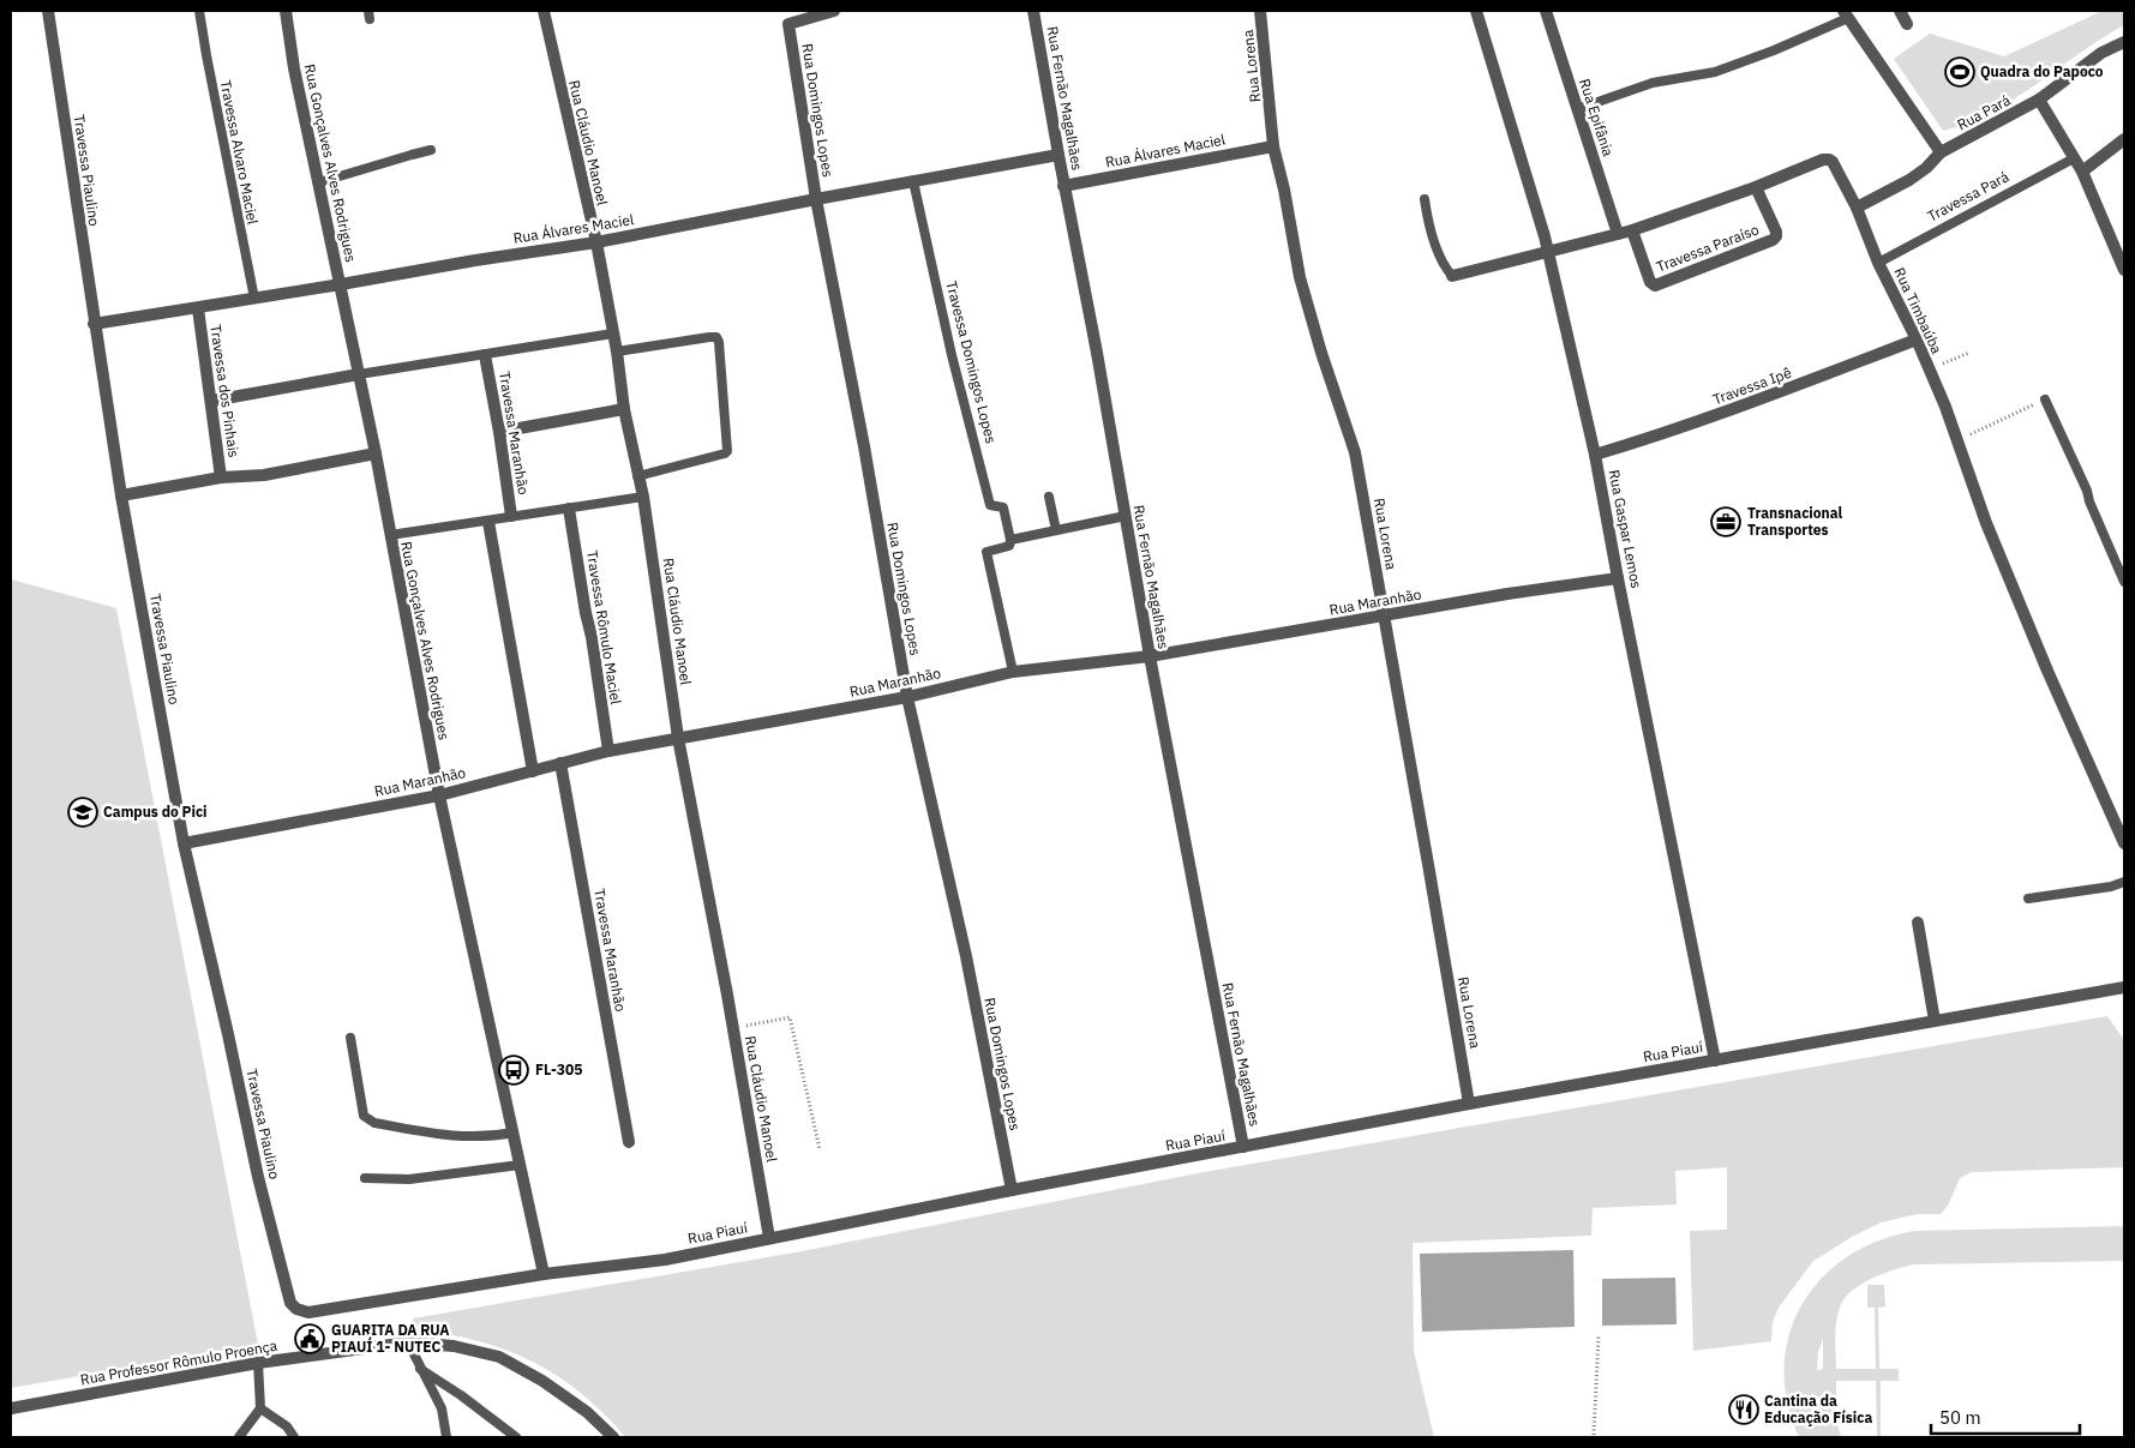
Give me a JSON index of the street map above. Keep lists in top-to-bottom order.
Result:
{
  "streets": {
    "street": [
      "Rua Lorena",
      "Rua Fernão Magalhães",
      "Rua Domingos Lopes",
      "Rua Pará",
      "Rua Epifânia",
      "Rua Cláudio Manoel",
      "Rua Álvares Maciel",
      "Rua Gonçalves Alves Rodrigues",
      "Travessa Piaulino",
      "Travessa Paraíso",
      "Rua Timbaúba",
      "Travessa Ipê",
      "Travessa dos Pinhais",
      "Travessa Maranhão",
      "Rua Gaspar Lemos",
      "Rua Maranhão",
      "Travessa Rômulo Maciel",
      "Rua Piauí",
      "Rua Professor Rômulo Proença"
    ],
    "lane": ["Travessa Alvaro Maciel", "Travessa Pará", "Travessa Domingos Lopes"]
  },
  "crossings": [
    ["Rua Lorena", "Rua Álvares Maciel"],
    ["Rua Lorena", "Rua Maranhão"],
    ["Rua Lorena", "Rua Piauí"],
    ["Rua Fernão Magalhães", "Rua Álvares Maciel"],
    ["Rua Fernão Magalhães", "Rua Maranhão"],
    ["Rua Fernão Magalhães", "Rua Piauí"],
    ["Rua Domingos Lopes", "Rua Álvares Maciel"],
    ["Rua Domingos Lopes", "Rua Maranhão"],
    ["Rua Domingos Lopes", "Rua Piauí"],
    ["Rua Pará", "Rua Timbaúba"],
    ["Rua Epifânia", "Rua Timbaúba"],
    ["Rua Cláudio Manoel", "Rua Álvares Maciel"],
    ["Rua Cláudio Manoel", "Rua Maranhão"],
    ["Rua Cláudio Manoel", "Rua Piauí"],
    ["Rua Álvares Maciel", "Travessa Alvaro Maciel"],
    ["Rua Álvares Maciel", "Rua Gonçalves Alves Rodrigues"],
    ["Rua Álvares Maciel", "Travessa Piaulino"],
    ["Rua Álvares Maciel", "Travessa Domingos Lopes"],
    ["Rua Álvares Maciel", "Travessa dos Pinhais"],
    ["Rua Gonçalves Alves Rodrigues", "Rua Maranhão"],
    ["Rua Gonçalves Alves Rodrigues", "Rua Piauí"],
    ["Travessa Piaulino", "Rua Maranhão"],
    ["Travessa Piaulino", "Rua Piauí"],
    ["Travessa Pará", "Rua Timbaúba"],
    ["Travessa Paraíso", "Rua Timbaúba"],
    ["Rua Timbaúba", "Travessa Ipê"],
    ["Rua Timbaúba", "Rua Gaspar Lemos"],
    ["Travessa Ipê", "Rua Gaspar Lemos"],
    ["Travessa Maranhão", "Rua Maranhão"],
    ["Rua Gaspar Lemos", "Rua Maranhão"],
    ["Rua Gaspar Lemos", "Rua Piauí"],
    ["Rua Maranhão", "Travessa Rômulo Maciel"]
  ],
  "places": {
    "sports": ["Quadra do Papoco"],
    "office": ["Transnacional Transportes"],
    "school or university": ["Campus do Pici"],
    "bus stop": ["FL-305"],
    "public building": ["GUARITA DA RUA PIAUÍ 1- NUTEC"],
    "restaurant": ["Cantina da Educação Física"]
  },
  "scale_bar": "50 m"
}
